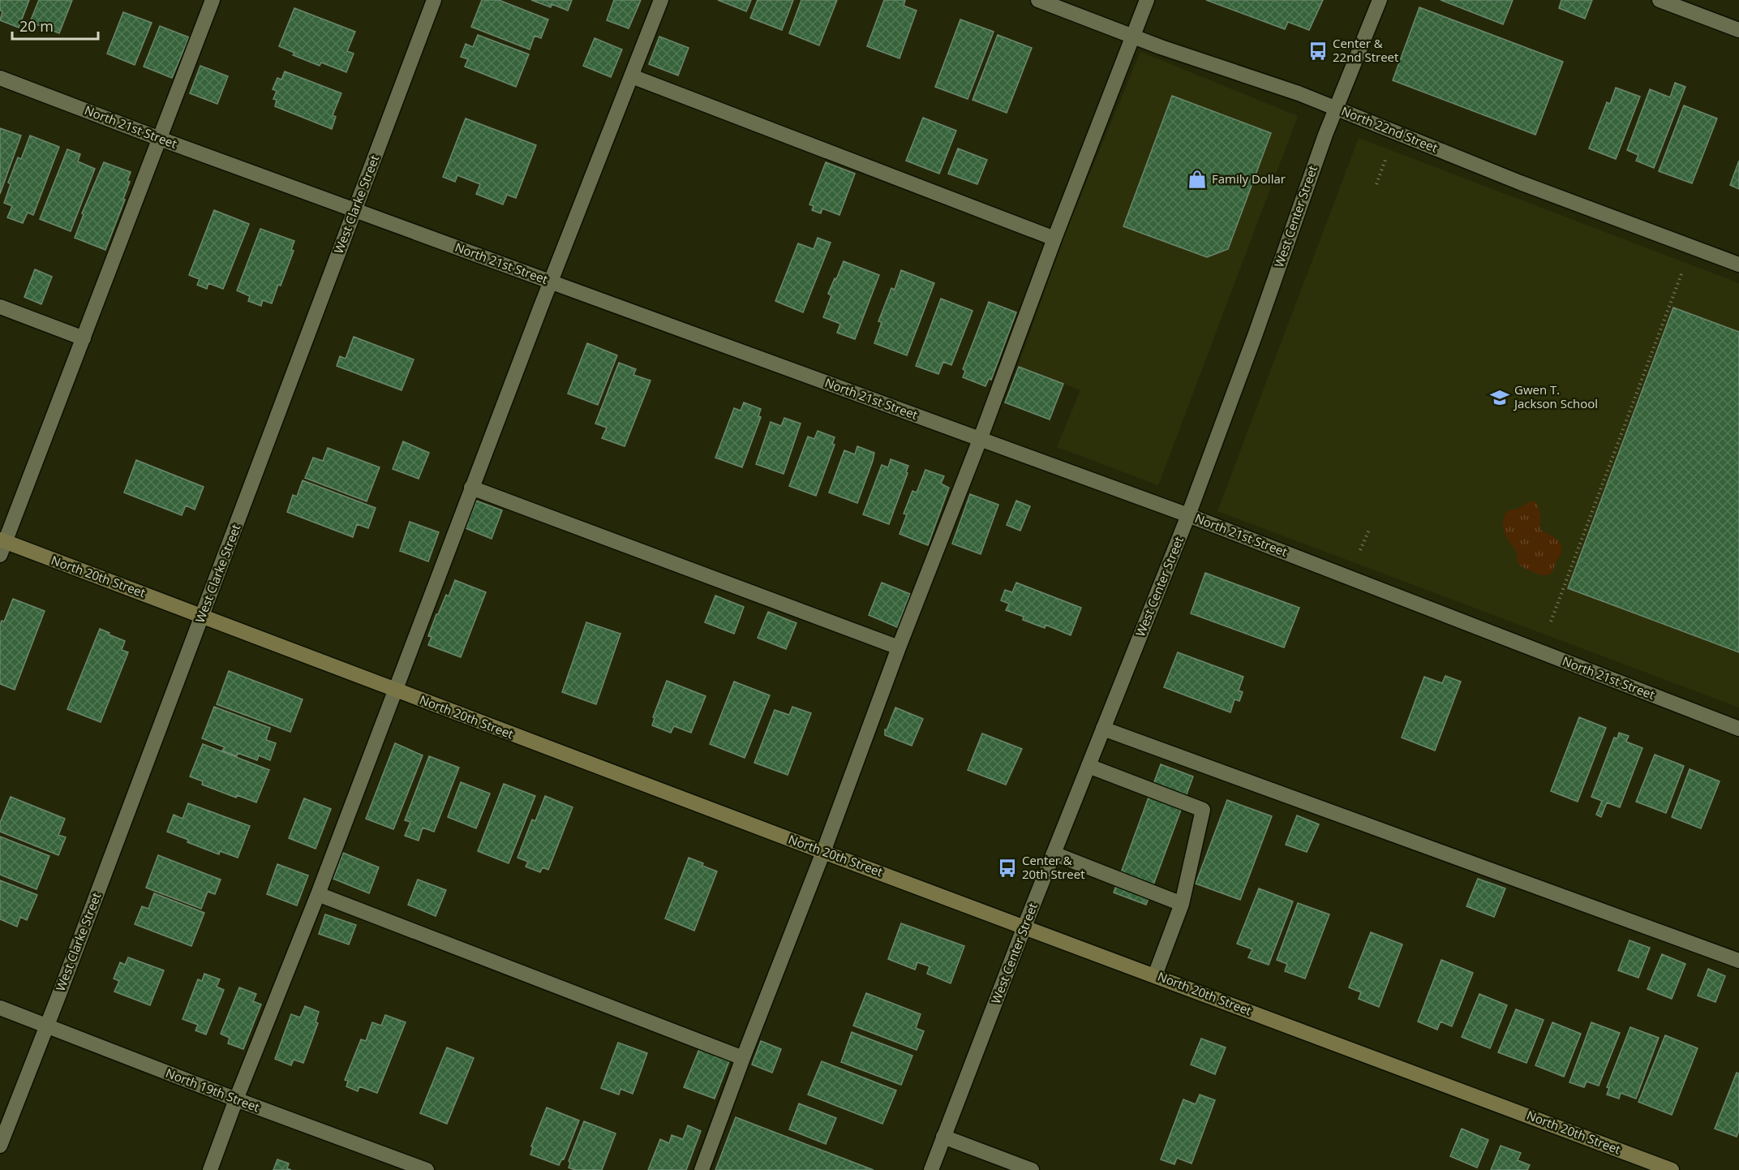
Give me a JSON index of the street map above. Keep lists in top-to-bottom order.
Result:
{
  "streets": {
    "main road": ["North 20th Street"],
    "street": [
      "North 21st Street",
      "North 22nd Street",
      "West Clarke Street",
      "West Center Street",
      "North 19th Street"
    ]
  },
  "crossings": [
    ["North 21st Street", "West Clarke Street"],
    ["North 21st Street", "West Center Street"],
    ["North 22nd Street", "West Center Street"],
    ["West Clarke Street", "North 20th Street"],
    ["West Clarke Street", "North 19th Street"],
    ["West Center Street", "North 20th Street"]
  ],
  "places": {
    "bus stop": ["Center & 22nd Street", "Center & 20th Street"],
    "shop": ["Family Dollar"],
    "school or university": ["Gwen T. Jackson School"]
  },
  "scale_bar": "20 m"
}
